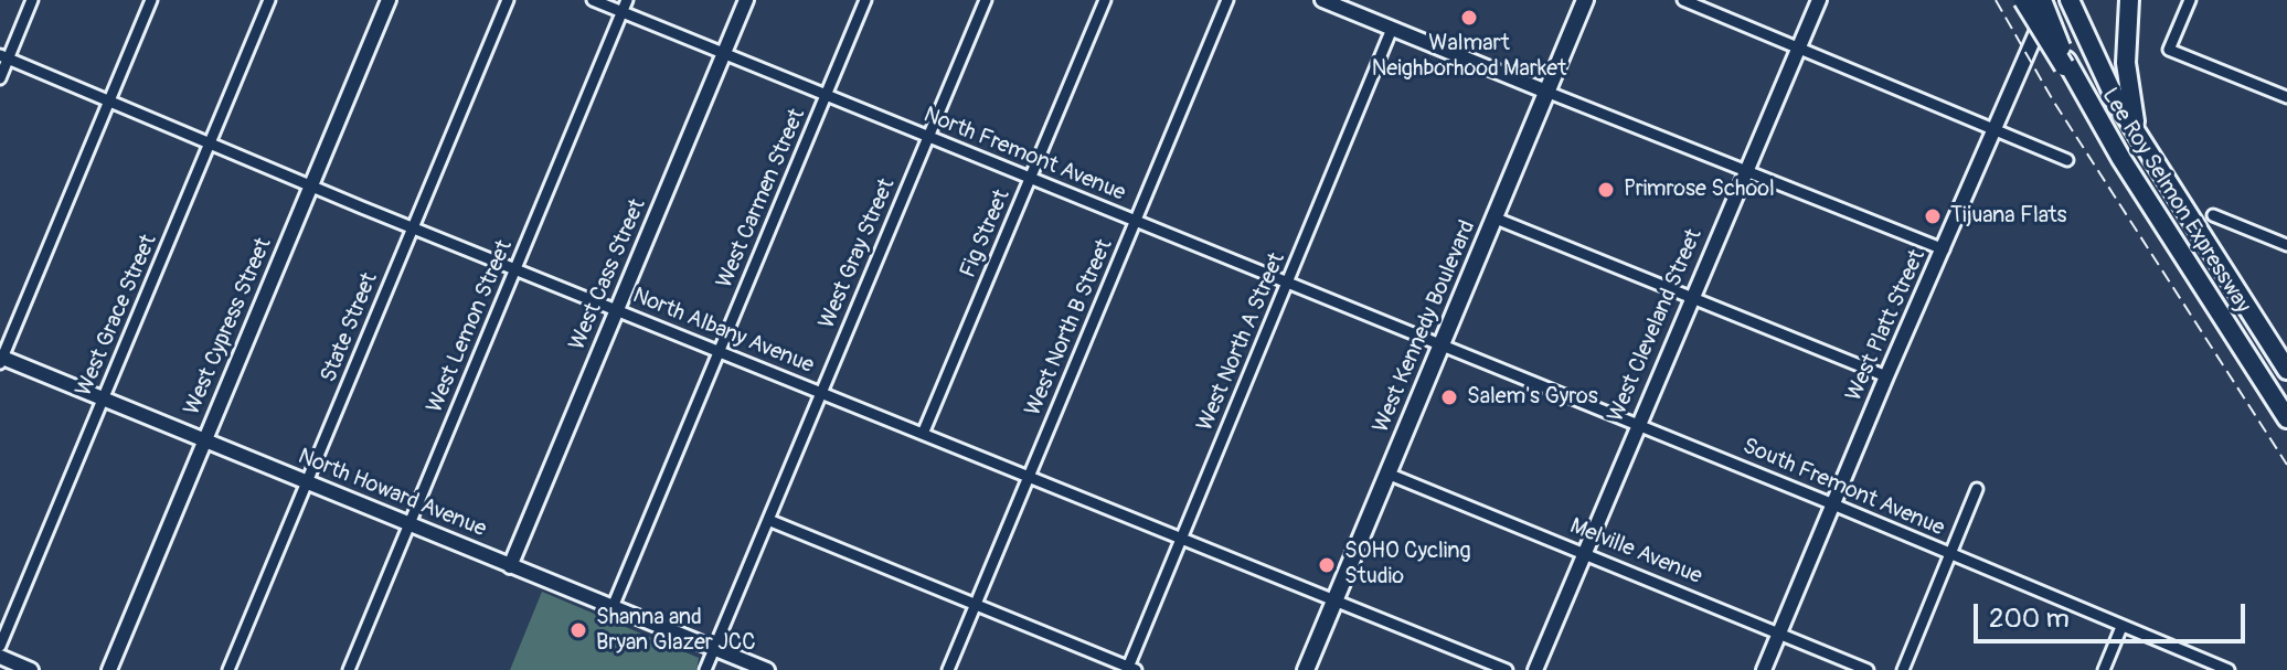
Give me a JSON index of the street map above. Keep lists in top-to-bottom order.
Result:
{
  "streets": {
    "highway": ["Lee Roy Selmon Expressway"],
    "main road": [
      "West Cass Street",
      "West Cleveland Street",
      "West Platt Street",
      "West Cypress Street",
      "West Kennedy Boulevard",
      "North Howard Avenue"
    ],
    "street": [
      "North Fremont Avenue",
      "West Carmen Street",
      "Fig Street",
      "West Gray Street",
      "West Grace Street",
      "West Lemon Street",
      "State Street",
      "West North B Street",
      "North Albany Avenue",
      "West North A Street",
      "South Fremont Avenue",
      "Melville Avenue"
    ]
  },
  "crossings": [
    ["North Fremont Avenue", "West Carmen Street"],
    ["North Fremont Avenue", "Fig Street"],
    ["North Fremont Avenue", "West Gray Street"],
    ["North Fremont Avenue", "West Cass Street"],
    ["North Fremont Avenue", "West Lemon Street"],
    ["North Fremont Avenue", "West Kennedy Boulevard"],
    ["North Fremont Avenue", "West North B Street"],
    ["North Fremont Avenue", "West North A Street"],
    ["North Fremont Avenue", "South Fremont Avenue"],
    ["West Carmen Street", "North Albany Avenue"],
    ["West Carmen Street", "North Howard Avenue"],
    ["Fig Street", "North Albany Avenue"],
    ["West Gray Street", "North Albany Avenue"],
    ["West Gray Street", "North Howard Avenue"],
    ["West Cass Street", "North Albany Avenue"],
    ["West Cass Street", "North Howard Avenue"],
    ["West Grace Street", "North Albany Avenue"],
    ["West Grace Street", "North Howard Avenue"],
    ["West Cleveland Street", "South Fremont Avenue"],
    ["West Cleveland Street", "Melville Avenue"],
    ["West Platt Street", "South Fremont Avenue"],
    ["West Platt Street", "Melville Avenue"],
    ["West Cypress Street", "North Albany Avenue"],
    ["West Cypress Street", "North Howard Avenue"],
    ["West Lemon Street", "North Albany Avenue"],
    ["West Lemon Street", "North Howard Avenue"],
    ["West Kennedy Boulevard", "North Albany Avenue"],
    ["West Kennedy Boulevard", "South Fremont Avenue"],
    ["West Kennedy Boulevard", "Melville Avenue"],
    ["State Street", "North Albany Avenue"],
    ["State Street", "North Howard Avenue"],
    ["West North B Street", "North Albany Avenue"],
    ["North Albany Avenue", "West North A Street"]
  ],
  "places": [
    "Walmart Neighborhood Market",
    "Primrose School",
    "Tijuana Flats",
    "Salem's Gyros",
    "SOHO Cycling Studio",
    "Shanna and Bryan Glazer JCC"
  ],
  "scale_bar": "200 m"
}
